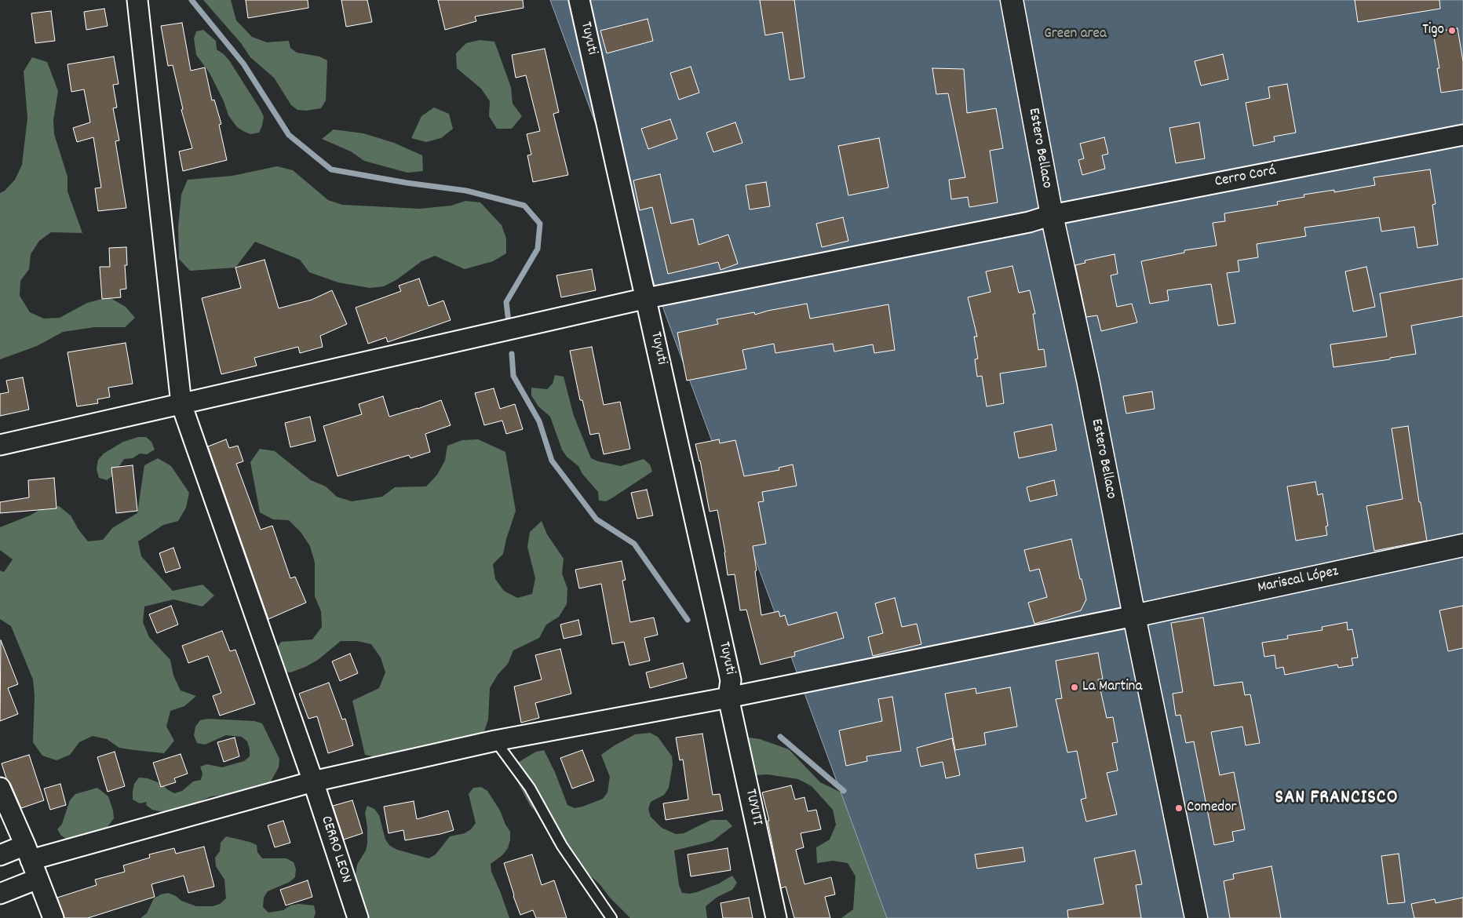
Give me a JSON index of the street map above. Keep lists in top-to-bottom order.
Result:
{
  "streets": {
    "street": [
      "Tuyuti",
      "Estero Bellaco",
      "Cerro Corá",
      "Mariscal López",
      "TUYUTI",
      "CERRO LEON"
    ]
  },
  "crossings": [
    ["Tuyuti", "Cerro Corá"],
    ["Tuyuti", "TUYUTI"],
    ["Estero Bellaco", "Cerro Corá"],
    ["Estero Bellaco", "Mariscal López"],
    ["Cerro Corá", "CERRO LEON"]
  ],
  "districts": ["SAN FRANCISCO"],
  "parks": ["Green area"],
  "places": ["Tigo", "La Martina", "Comedor"]
}
